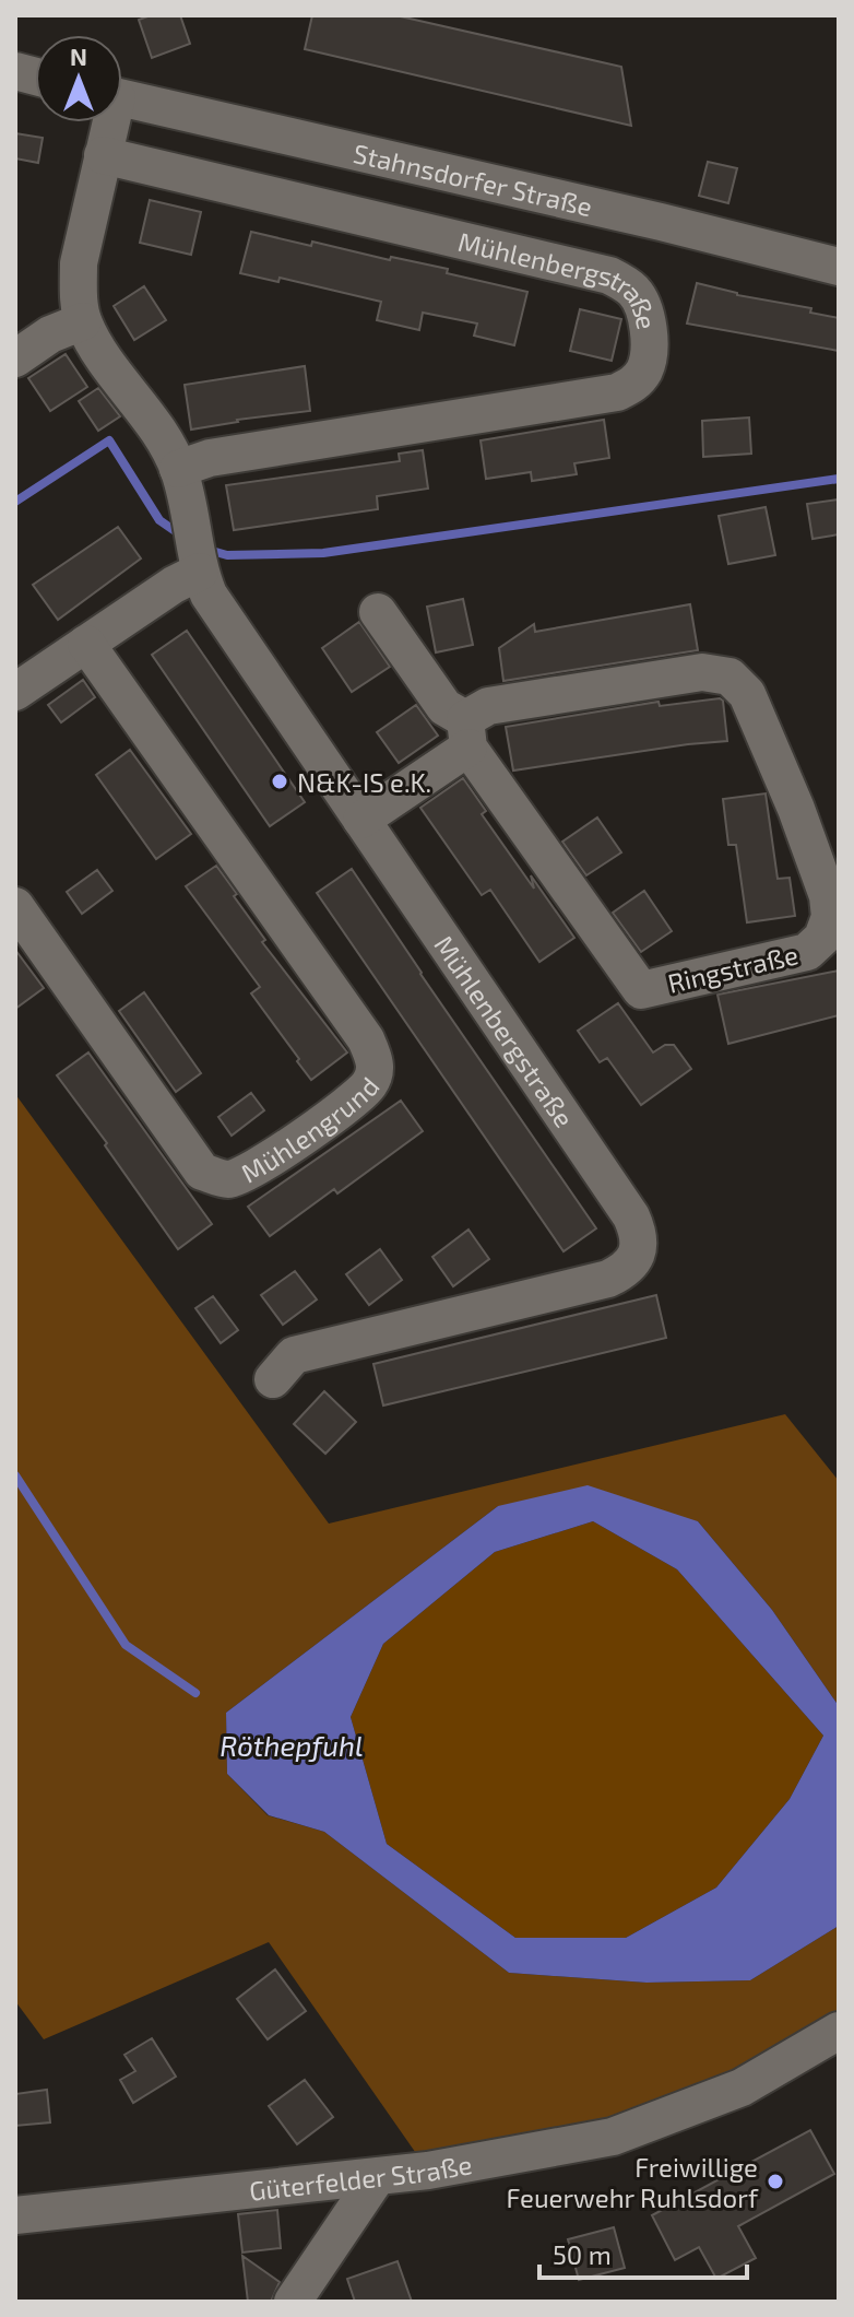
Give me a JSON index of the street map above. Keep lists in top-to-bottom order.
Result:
{
  "streets": {
    "street": [
      "Stahnsdorfer Straße",
      "Mühlenbergstraße",
      "Ringstraße",
      "Mühlengrund",
      "Güterfelder Straße"
    ]
  },
  "crossings": [
    ["Mühlenbergstraße", "Ringstraße"]
  ],
  "water": ["Röthepfuhl"],
  "places": ["N&K-IS e.K.", "Freiwillige Feuerwehr Ruhlsdorf"],
  "scale_bar": "50 m",
  "north": "top"
}
